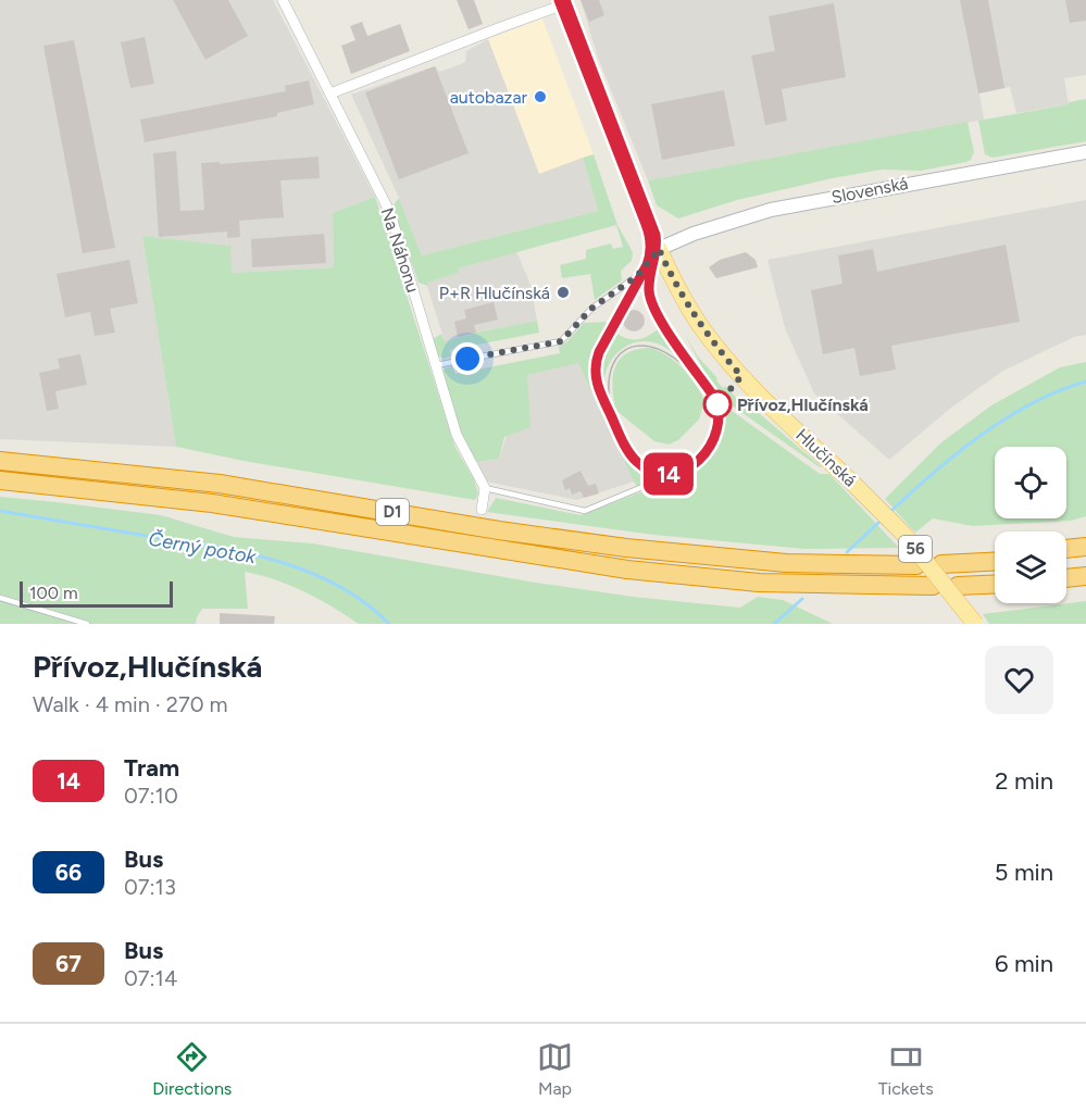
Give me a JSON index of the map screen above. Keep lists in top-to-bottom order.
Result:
{
  "streets": {
    "highway": ["D1"],
    "main road": ["Hlučínská", "56"],
    "street": ["Slovenská", "Na Náhonu"]
  },
  "crossings": [
    ["Slovenská", "Hlučínská"]
  ],
  "water": ["Černý potok"],
  "places": ["autobazar", "P+R Hlučínská", "Přívoz,Hlučínská"],
  "lines": ["tram line 14"],
  "scale_bar": "100 m",
  "page": {
    "on_map": "14",
    "scale": "100 m",
    "heading": ["Přívoz,Hlučínská", "Walk · 4 min · 270 m"],
    "list": [
      {
        "mark": "14",
        "name": "Tram",
        "note": "07:10",
        "value": "2 min"
      },
      {
        "mark": "66",
        "name": "Bus",
        "note": "07:13",
        "value": "5 min"
      },
      {
        "mark": "67",
        "name": "Bus",
        "note": "07:14",
        "value": "6 min"
      }
    ],
    "tabs": ["Directions", "Map", "Tickets"]
  }
}
